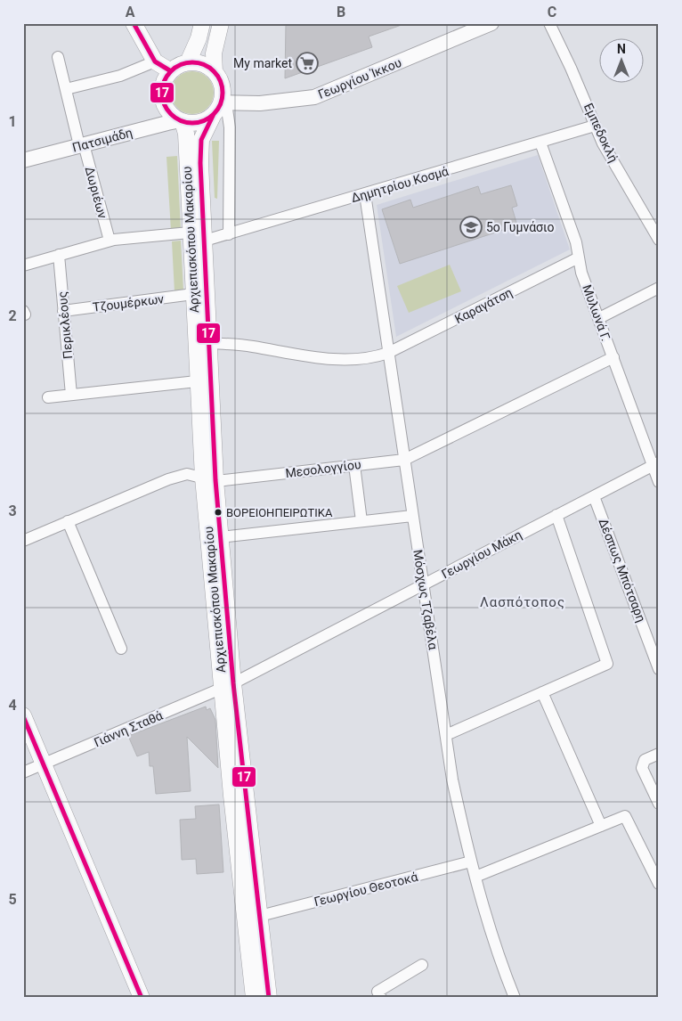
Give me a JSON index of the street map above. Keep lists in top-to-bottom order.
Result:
{
  "streets": {
    "main road": ["Αρχιεπισκόπου Μακαρίου"],
    "street": [
      "Γεωργίου Ίκκου",
      "Εμπεδοκλή",
      "Πατσιμάδη",
      "Δημητρίου Κοσμά",
      "Δωριέων",
      "Τζουμέρκων",
      "Καραγάτση",
      "Μυλωνά Γ.",
      "Περικλέους",
      "Μεσολογγίου",
      "Γεωργίου Μάκη",
      "Δέσπως Μπότσαρη",
      "Μόσχως Τζαβέλα",
      "Γιάννη Σταθά",
      "Γεωργίου Θεοτοκά"
    ]
  },
  "crossings": [
    ["Γεωργίου Ίκκου", "Πατσιμάδη"],
    ["Γεωργίου Ίκκου", "Αρχιεπισκόπου Μακαρίου"],
    ["Εμπεδοκλή", "Δημητρίου Κοσμά"],
    ["Πατσιμάδη", "Δωριέων"],
    ["Πατσιμάδη", "Αρχιεπισκόπου Μακαρίου"],
    ["Δημητρίου Κοσμά", "Μυλωνά Γ."],
    ["Δημητρίου Κοσμά", "Μόσχως Τζαβέλα"],
    ["Αρχιεπισκόπου Μακαρίου", "Τζουμέρκων"],
    ["Αρχιεπισκόπου Μακαρίου", "Μεσολογγίου"],
    ["Αρχιεπισκόπου Μακαρίου", "Γεωργίου Μάκη"],
    ["Αρχιεπισκόπου Μακαρίου", "Γιάννη Σταθά"],
    ["Τζουμέρκων", "Περικλέους"],
    ["Καραγάτση", "Μυλωνά Γ."],
    ["Καραγάτση", "Μόσχως Τζαβέλα"],
    ["Μυλωνά Γ.", "Μεσολογγίου"],
    ["Μυλωνά Γ.", "Γεωργίου Μάκη"],
    ["Μεσολογγίου", "Μόσχως Τζαβέλα"],
    ["Γεωργίου Μάκη", "Δέσπως Μπότσαρη"],
    ["Γεωργίου Μάκη", "Μόσχως Τζαβέλα"],
    ["Γεωργίου Μάκη", "Γιάννη Σταθά"],
    ["Μόσχως Τζαβέλα", "Γεωργίου Θεοτοκά"]
  ],
  "districts": ["Λασπότοπος"],
  "places": {
    "supermarket": ["My market"],
    "school or university": ["5ο Γυμνάσιο"],
    "other": ["ΒΟΡΕΙΟΗΠΕΙΡΩΤΙΚΑ"]
  },
  "lines": ["transit line 17"],
  "north": "top",
  "grid": {
    "columns": ["A", "B", "C"],
    "rows": [
      "1",
      "2",
      "3",
      "4",
      "5"
    ]
  }
}
